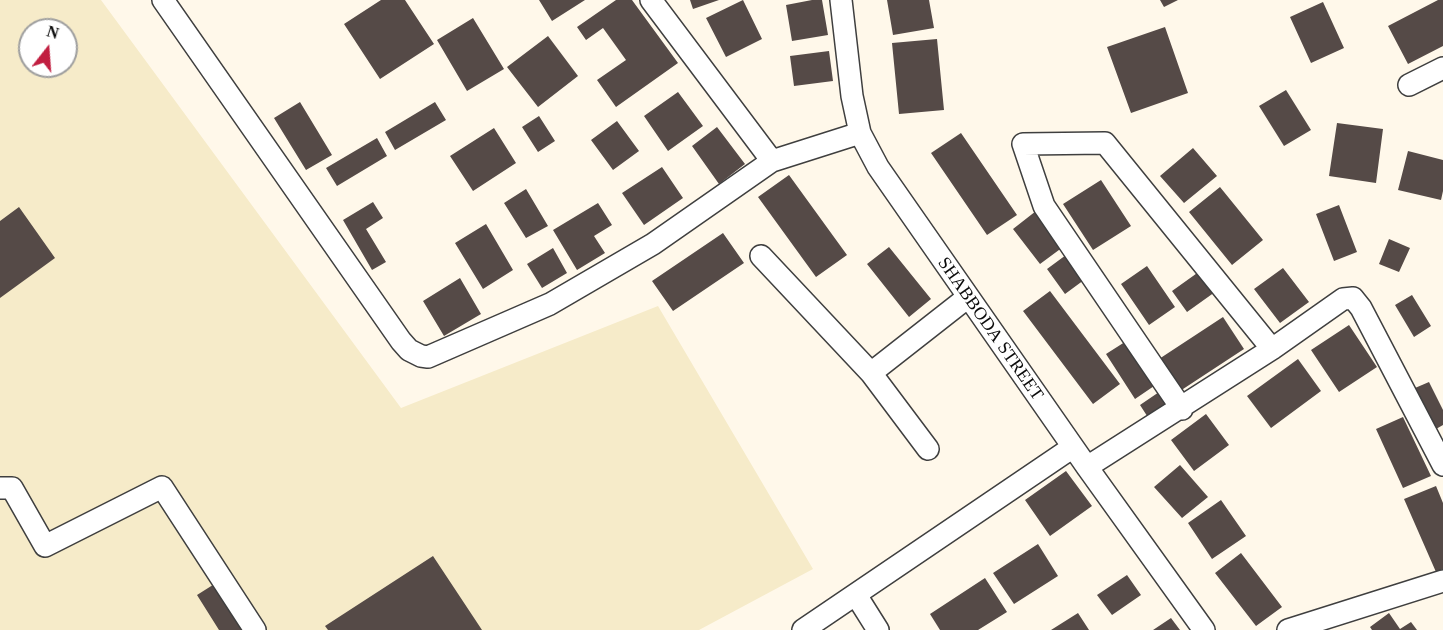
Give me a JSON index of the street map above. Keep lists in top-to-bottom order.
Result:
{
  "streets": {
    "street": ["SHABBODA STREET"]
  },
  "north": "top"
}
